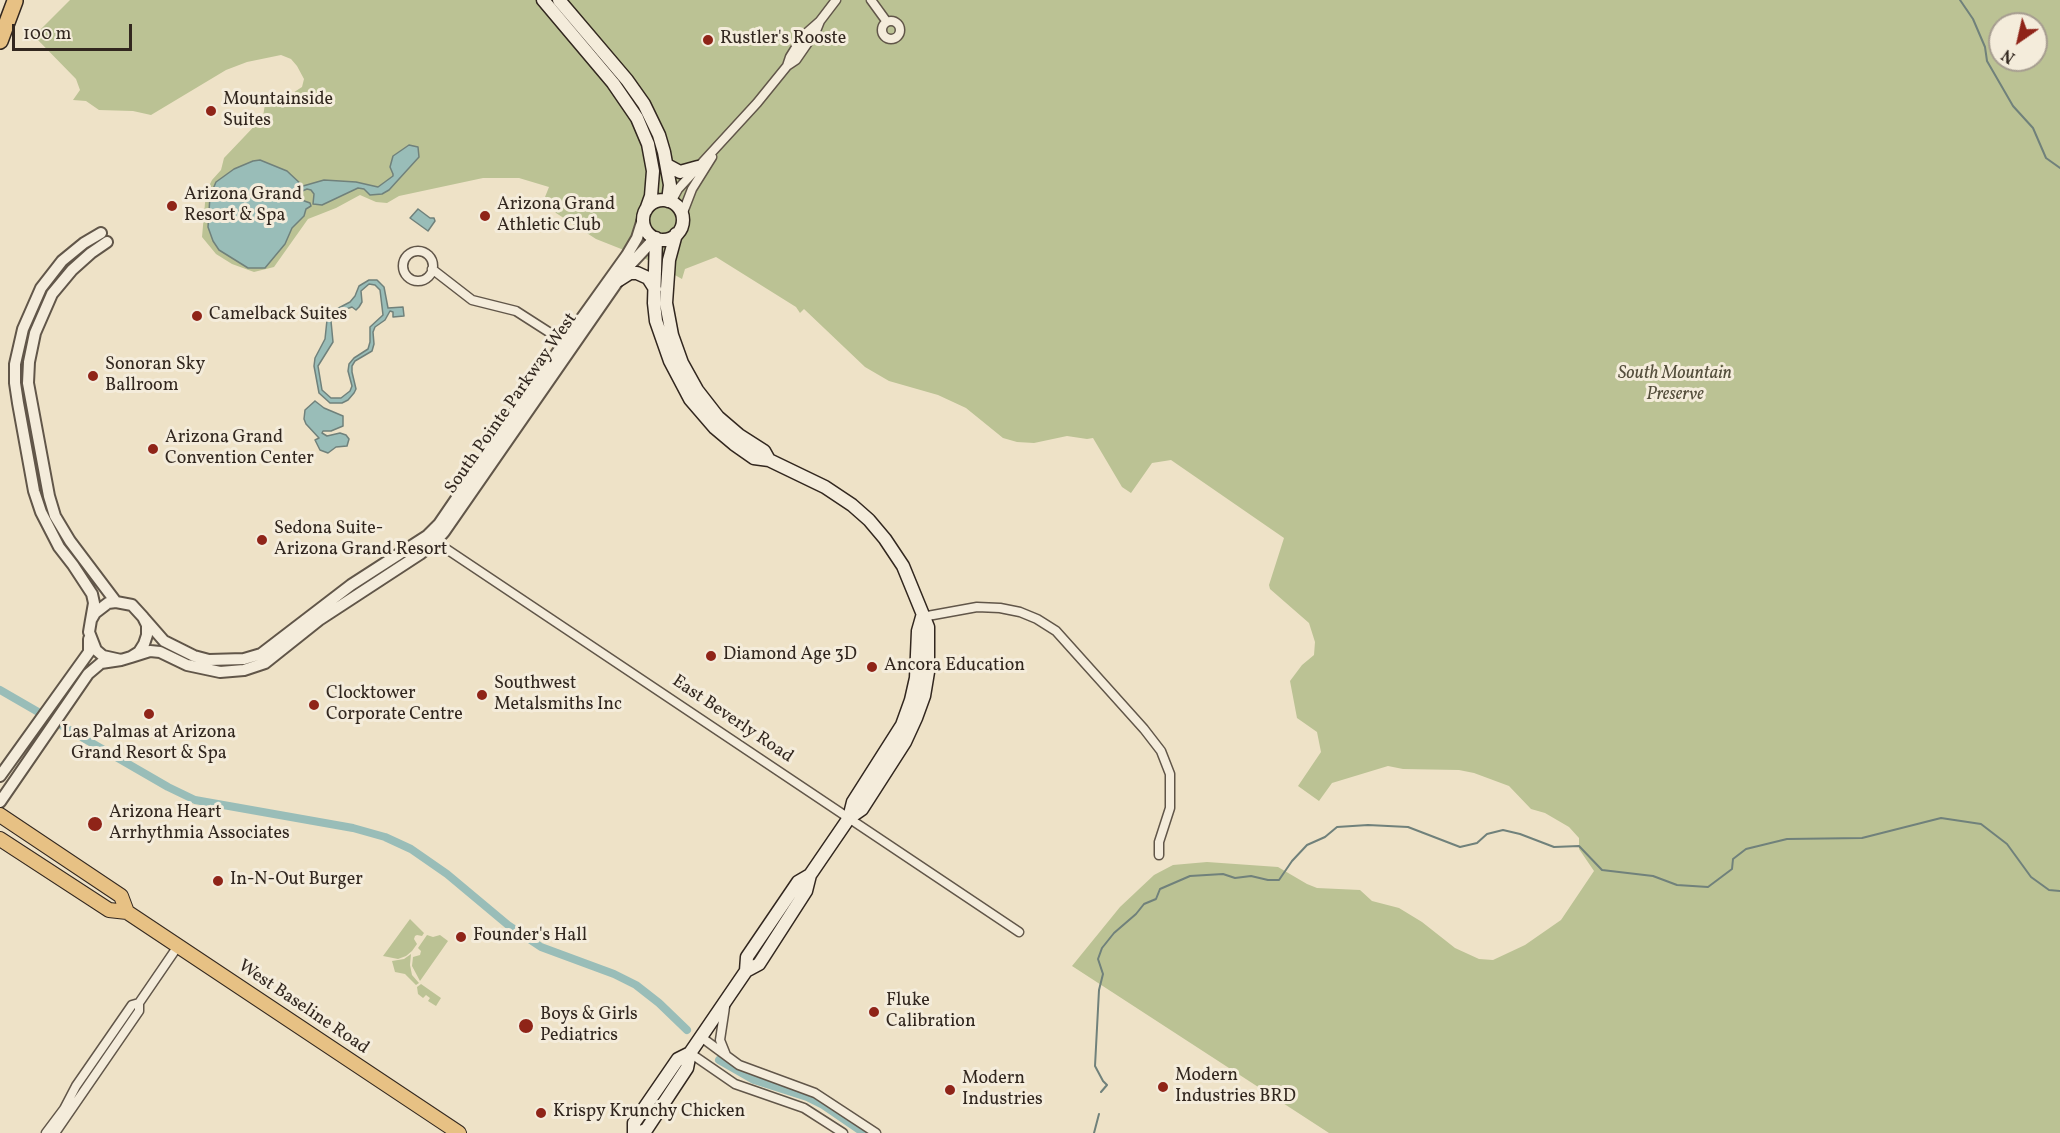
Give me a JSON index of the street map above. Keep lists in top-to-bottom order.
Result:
{
  "streets": {
    "main road": ["West Baseline Road"],
    "street": ["South Pointe Parkway West", "East Beverly Road"]
  },
  "crossings": [
    ["South Pointe Parkway West", "East Beverly Road"]
  ],
  "parks": ["South Mountain Preserve"],
  "places": [
    "Rustler's Rooste",
    "Mountainside Suites",
    "Arizona Grand Resort & Spa",
    "Arizona Grand Athletic Club",
    "Camelback Suites",
    "Sonoran Sky Ballroom",
    "Arizona Grand Convention Center",
    "Sedona Suite- Arizona Grand Resort",
    "Diamond Age 3D",
    "Ancora Education",
    "Southwest Metalsmiths Inc",
    "Clocktower Corporate Centre",
    "Las Palmas at Arizona Grand Resort & Spa",
    "Arizona Heart Arrhythmia Associates",
    "In-N-Out Burger",
    "Founder's Hall",
    "Fluke Calibration",
    "Boys & Girls Pediatrics",
    "Modern Industries BRD",
    "Modern Industries",
    "Krispy Krunchy Chicken"
  ],
  "scale_bar": "100 m",
  "north": "bottom left"
}
